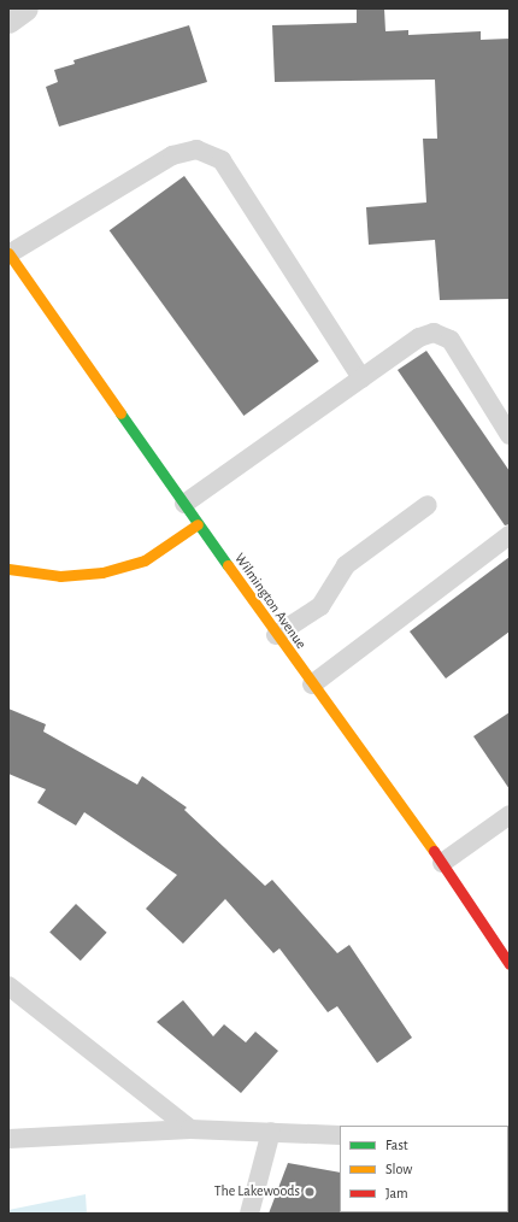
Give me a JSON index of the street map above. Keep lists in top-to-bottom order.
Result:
{
  "streets": {
    "main road": ["Wilmington Avenue"]
  },
  "places": ["The Lakewoods"],
  "legend": ["Fast", "Slow", "Jam"]
}
